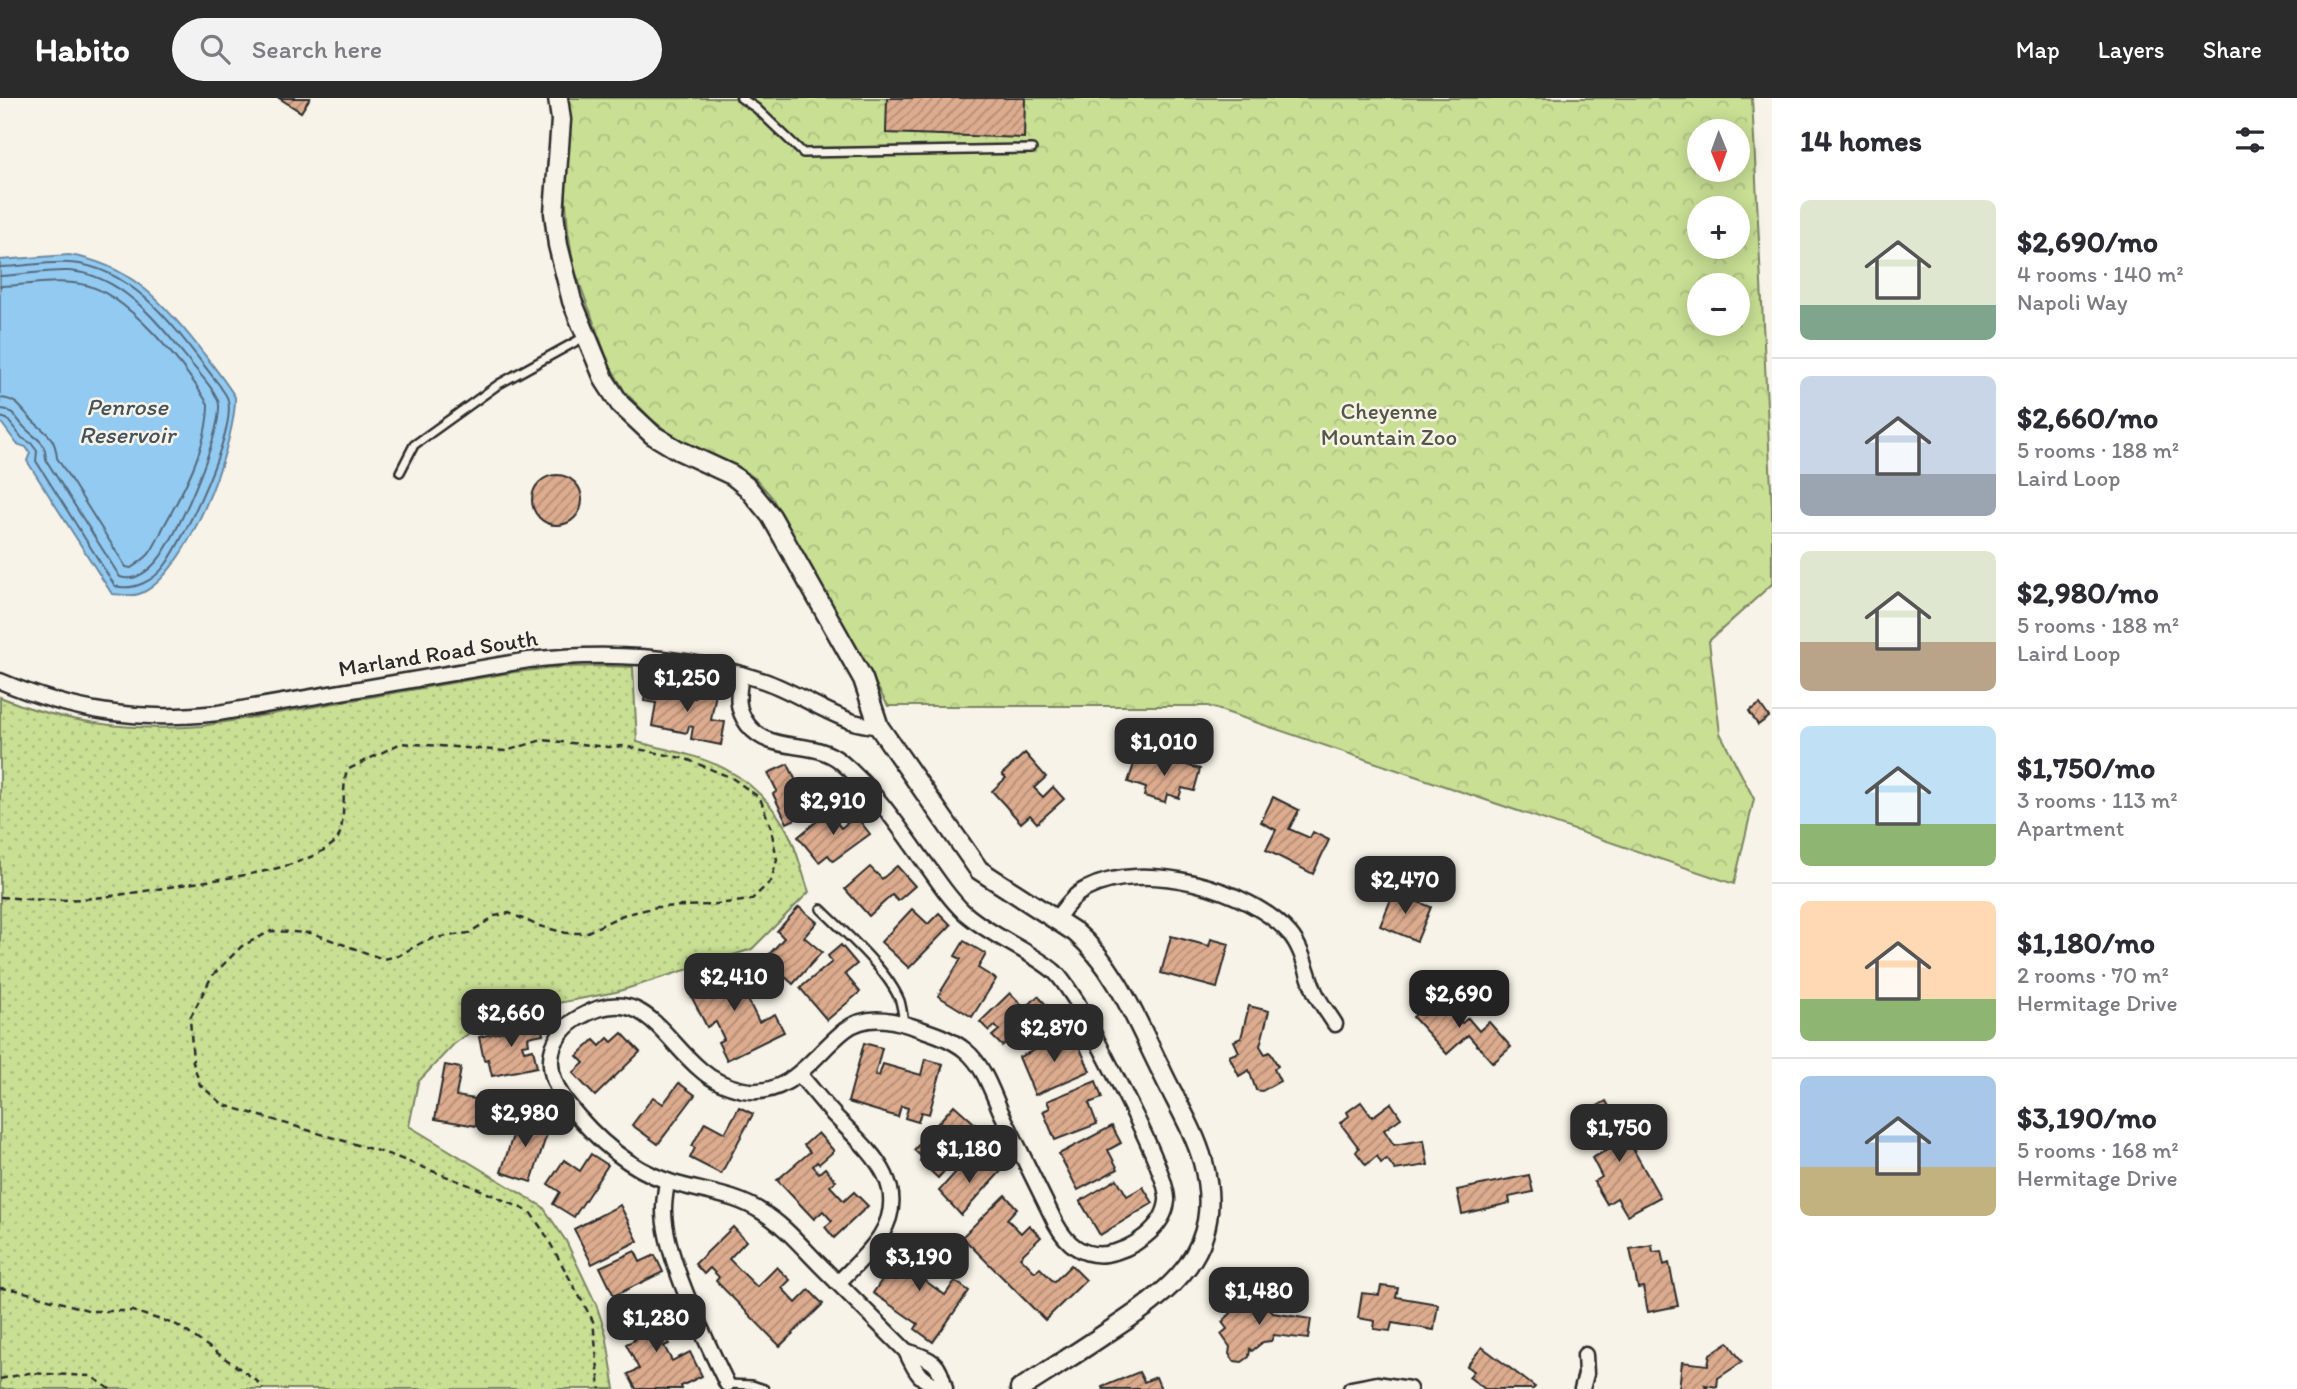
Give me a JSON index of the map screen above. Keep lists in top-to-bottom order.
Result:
{
  "streets": {
    "street": ["Marland Road South"]
  },
  "water": ["Penrose Reservoir"],
  "parks": ["Cheyenne Mountain Zoo"],
  "north": "bottom",
  "page": {
    "header": "Habito",
    "search": "Search here",
    "nav": ["Map", "Layers", "Share"],
    "heading": "14 homes",
    "map_buttons": ["+", "−"],
    "list": [
      {
        "name": "$2,690/mo",
        "note": "4 rooms · 140 m² · Napoli Way"
      },
      {
        "name": "$2,660/mo",
        "note": "5 rooms · 188 m² · Laird Loop"
      },
      {
        "name": "$2,980/mo",
        "note": "5 rooms · 188 m² · Laird Loop"
      },
      {
        "name": "$1,750/mo",
        "note": "3 rooms · 113 m² · Apartment"
      },
      {
        "name": "$1,180/mo",
        "note": "2 rooms · 70 m² · Hermitage Drive"
      },
      {
        "name": "$3,190/mo",
        "note": "5 rooms · 168 m² · Hermitage Drive"
      }
    ],
    "price": [
      "$1,250",
      "$1,010",
      "$2,910",
      "$2,470",
      "$2,410",
      "$2,690",
      "$2,660",
      "$2,870",
      "$2,980",
      "$1,750",
      "$1,180",
      "$3,190",
      "$1,480",
      "$1,280"
    ]
  }
}
